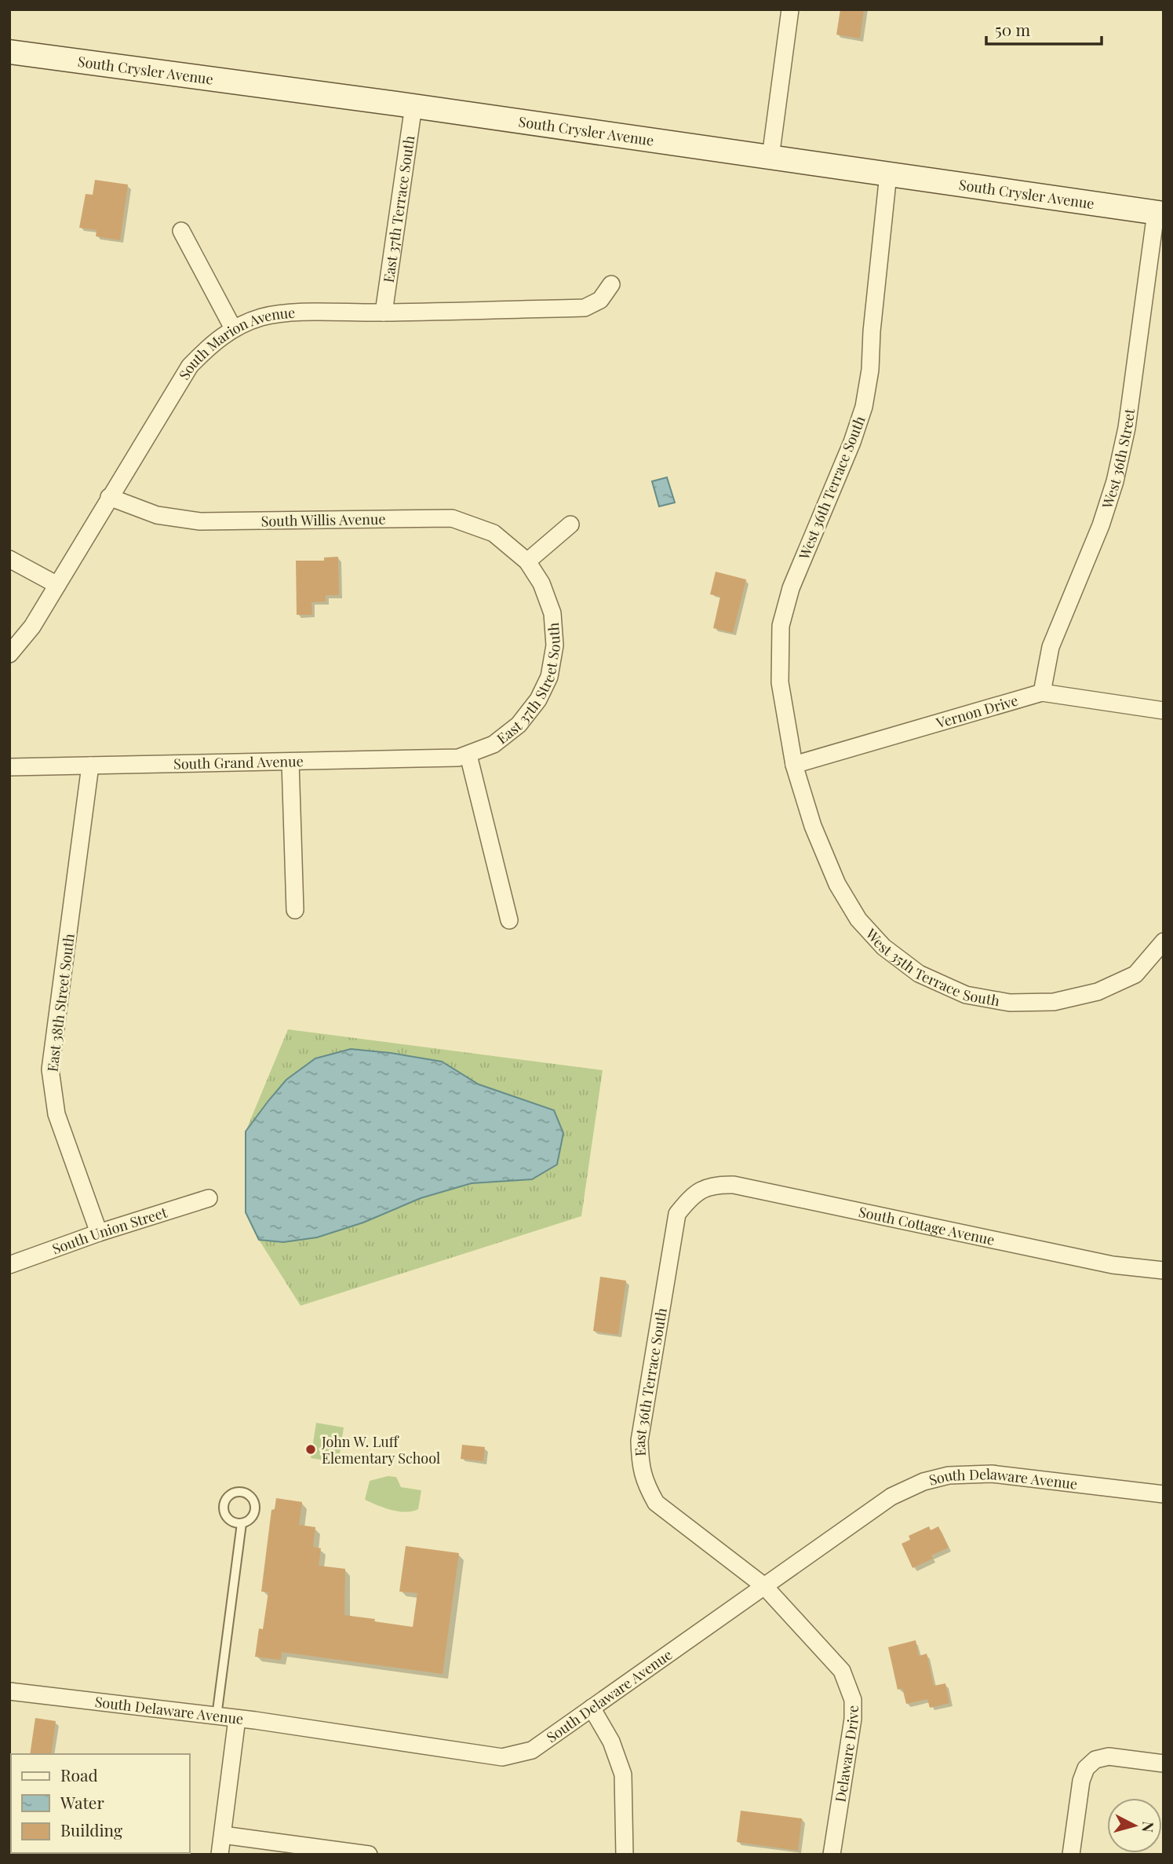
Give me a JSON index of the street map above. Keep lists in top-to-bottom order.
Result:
{
  "streets": {
    "main road": ["South Crysler Avenue"],
    "street": [
      "East 37th Terrace South",
      "South Marion Avenue",
      "West 36th Street",
      "West 36th Terrace South",
      "South Willis Avenue",
      "East 37th Street South",
      "Vernon Drive",
      "South Grand Avenue",
      "West 35th Terrace South",
      "East 38th Street South",
      "South Cottage Avenue",
      "South Union Street",
      "East 36th Terrace South",
      "South Delaware Avenue",
      "Delaware Drive"
    ]
  },
  "crossings": [
    ["South Crysler Avenue", "East 37th Terrace South"],
    ["South Crysler Avenue", "West 36th Street"],
    ["South Crysler Avenue", "West 36th Terrace South"],
    ["East 37th Terrace South", "South Marion Avenue"],
    ["South Marion Avenue", "South Willis Avenue"],
    ["West 36th Street", "Vernon Drive"],
    ["West 36th Terrace South", "Vernon Drive"],
    ["West 36th Terrace South", "West 35th Terrace South"],
    ["South Willis Avenue", "East 37th Street South"],
    ["East 37th Street South", "South Grand Avenue"],
    ["Vernon Drive", "West 35th Terrace South"],
    ["South Grand Avenue", "East 38th Street South"],
    ["East 38th Street South", "South Union Street"],
    ["South Cottage Avenue", "East 36th Terrace South"],
    ["East 36th Terrace South", "South Delaware Avenue"],
    ["East 36th Terrace South", "Delaware Drive"],
    ["South Delaware Avenue", "Delaware Drive"]
  ],
  "places": ["John W. Luff Elementary School"],
  "legend": ["Road", "Water", "Building"],
  "scale_bar": "50 m",
  "north": "right"
}
